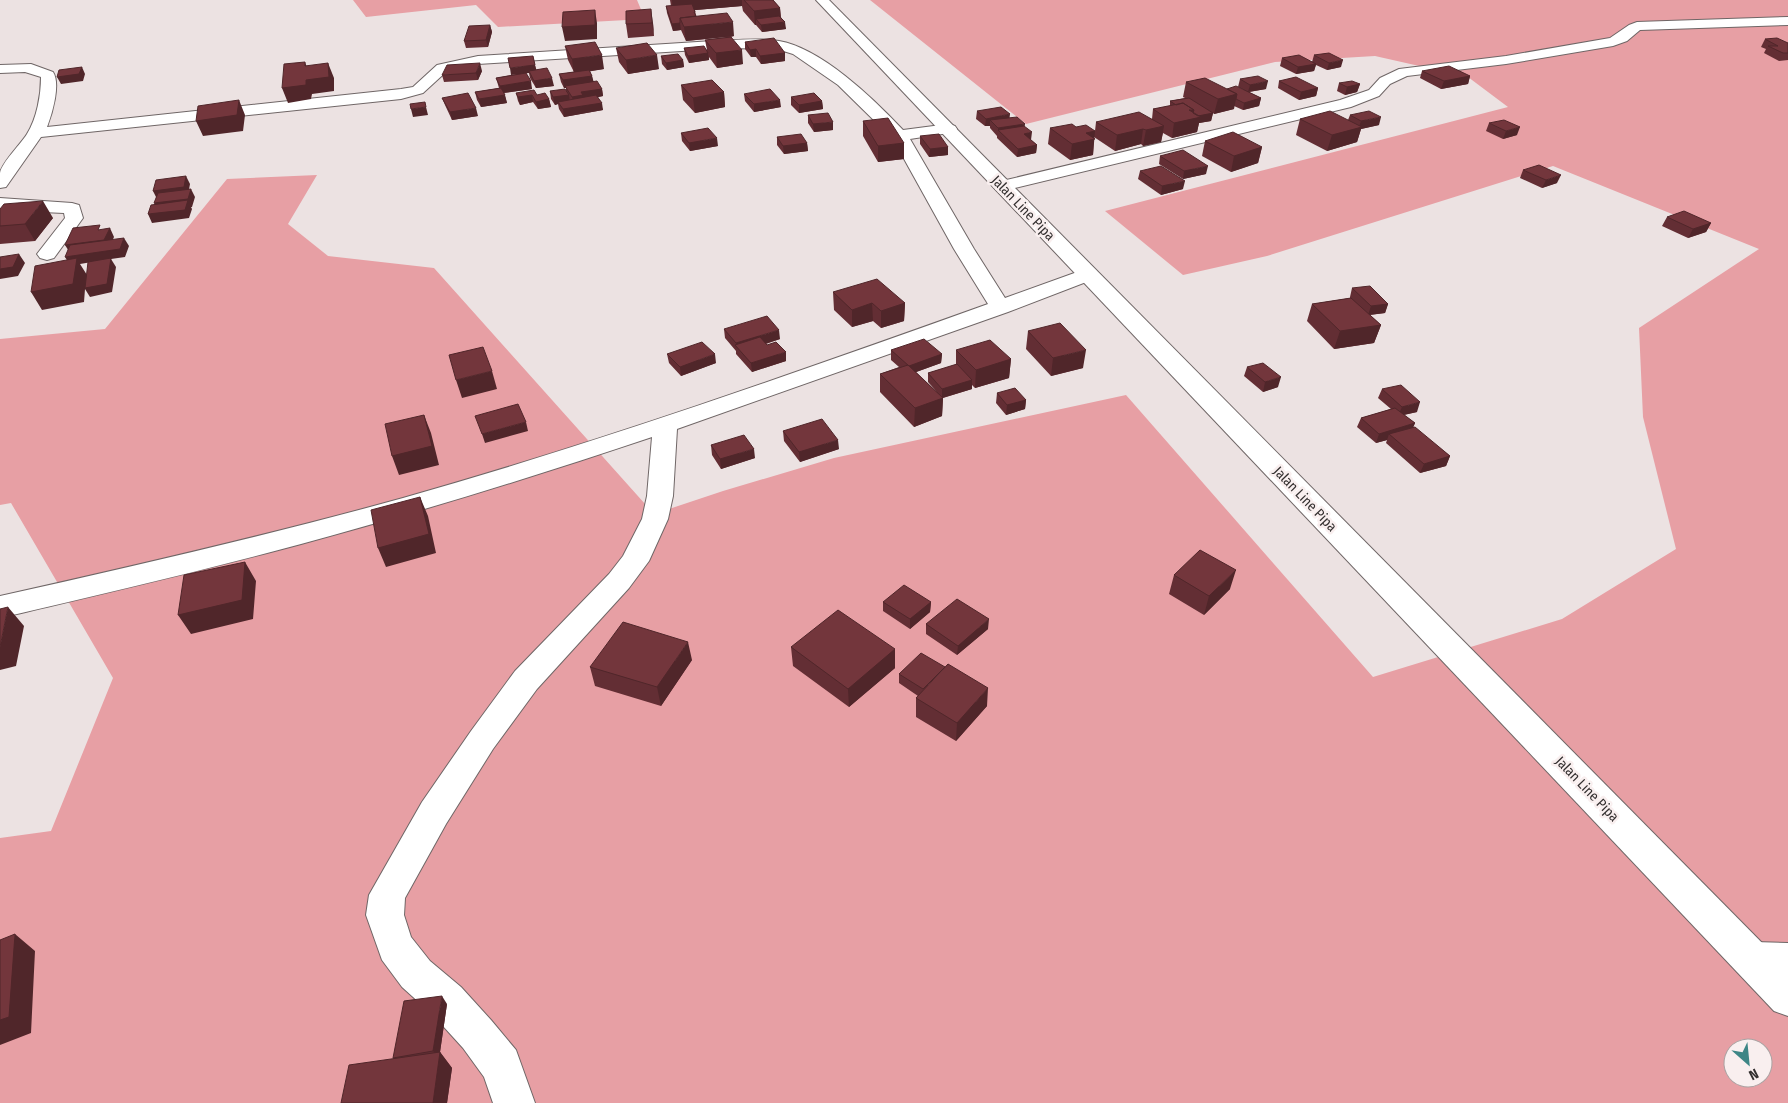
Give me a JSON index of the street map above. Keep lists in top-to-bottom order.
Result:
{
  "streets": {
    "street": ["Jalan Line Pipa"]
  },
  "north": "bottom right"
}
